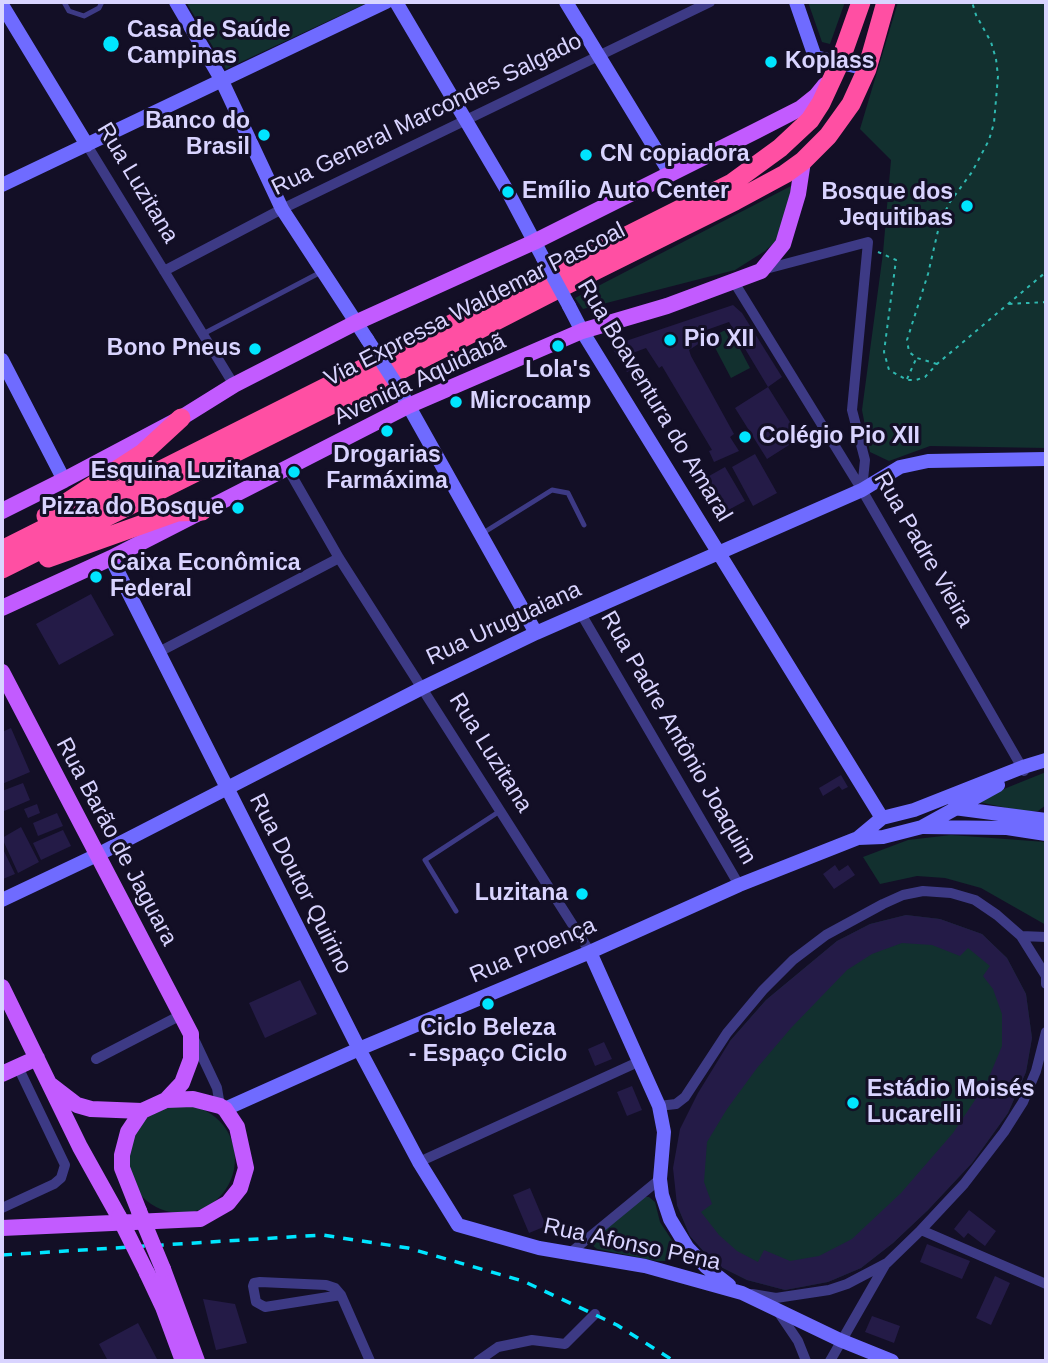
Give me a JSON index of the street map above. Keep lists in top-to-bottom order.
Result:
{
  "streets": {
    "highway": ["Via Expressa Waldemar Pascoal"],
    "main road": [
      "Rua Luzitana",
      "Avenida Aquidabã",
      "Rua Boaventura do Amaral",
      "Rua Uruguaiana",
      "Rua Barão de Jaguara",
      "Rua Doutor Quirino",
      "Rua Proença",
      "Rua Afonso Pena"
    ],
    "street": ["Rua General Marcondes Salgado", "Rua Padre Vieira", "Rua Padre Antônio Joaquim"]
  },
  "crossings": [
    ["Rua General Marcondes Salgado", "Rua Luzitana"],
    ["Rua General Marcondes Salgado", "Rua Boaventura do Amaral"],
    ["Rua Luzitana", "Avenida Aquidabã"],
    ["Rua Luzitana", "Rua Uruguaiana"],
    ["Rua Luzitana", "Rua Proença"],
    ["Via Expressa Waldemar Pascoal", "Avenida Aquidabã"],
    ["Avenida Aquidabã", "Rua Boaventura do Amaral"],
    ["Avenida Aquidabã", "Rua Padre Vieira"],
    ["Avenida Aquidabã", "Rua Doutor Quirino"],
    ["Rua Boaventura do Amaral", "Rua Uruguaiana"],
    ["Rua Boaventura do Amaral", "Rua Proença"],
    ["Rua Padre Vieira", "Rua Uruguaiana"],
    ["Rua Padre Vieira", "Rua Proença"],
    ["Rua Uruguaiana", "Rua Padre Antônio Joaquim"],
    ["Rua Uruguaiana", "Rua Barão de Jaguara"],
    ["Rua Uruguaiana", "Rua Doutor Quirino"],
    ["Rua Padre Antônio Joaquim", "Rua Proença"],
    ["Rua Doutor Quirino", "Rua Proença"],
    ["Rua Doutor Quirino", "Rua Afonso Pena"]
  ],
  "places": [
    "Casa de Saúde Campinas",
    "Koplass",
    "Banco do Brasil",
    "CN copiadora",
    "Emílio Auto Center",
    "Bosque dos Jequitibas",
    "Pio XII",
    "Lola's",
    "Bono Pneus",
    "Microcamp",
    "Drogarias Farmáxima",
    "Colégio Pio XII",
    "Esquina Luzitana",
    "Pizza do Bosque",
    "Caixa Econômica Federal",
    "Luzitana",
    "Ciclo Beleza - Espaço Ciclo",
    "Estádio Moisés Lucarelli"
  ]
}
